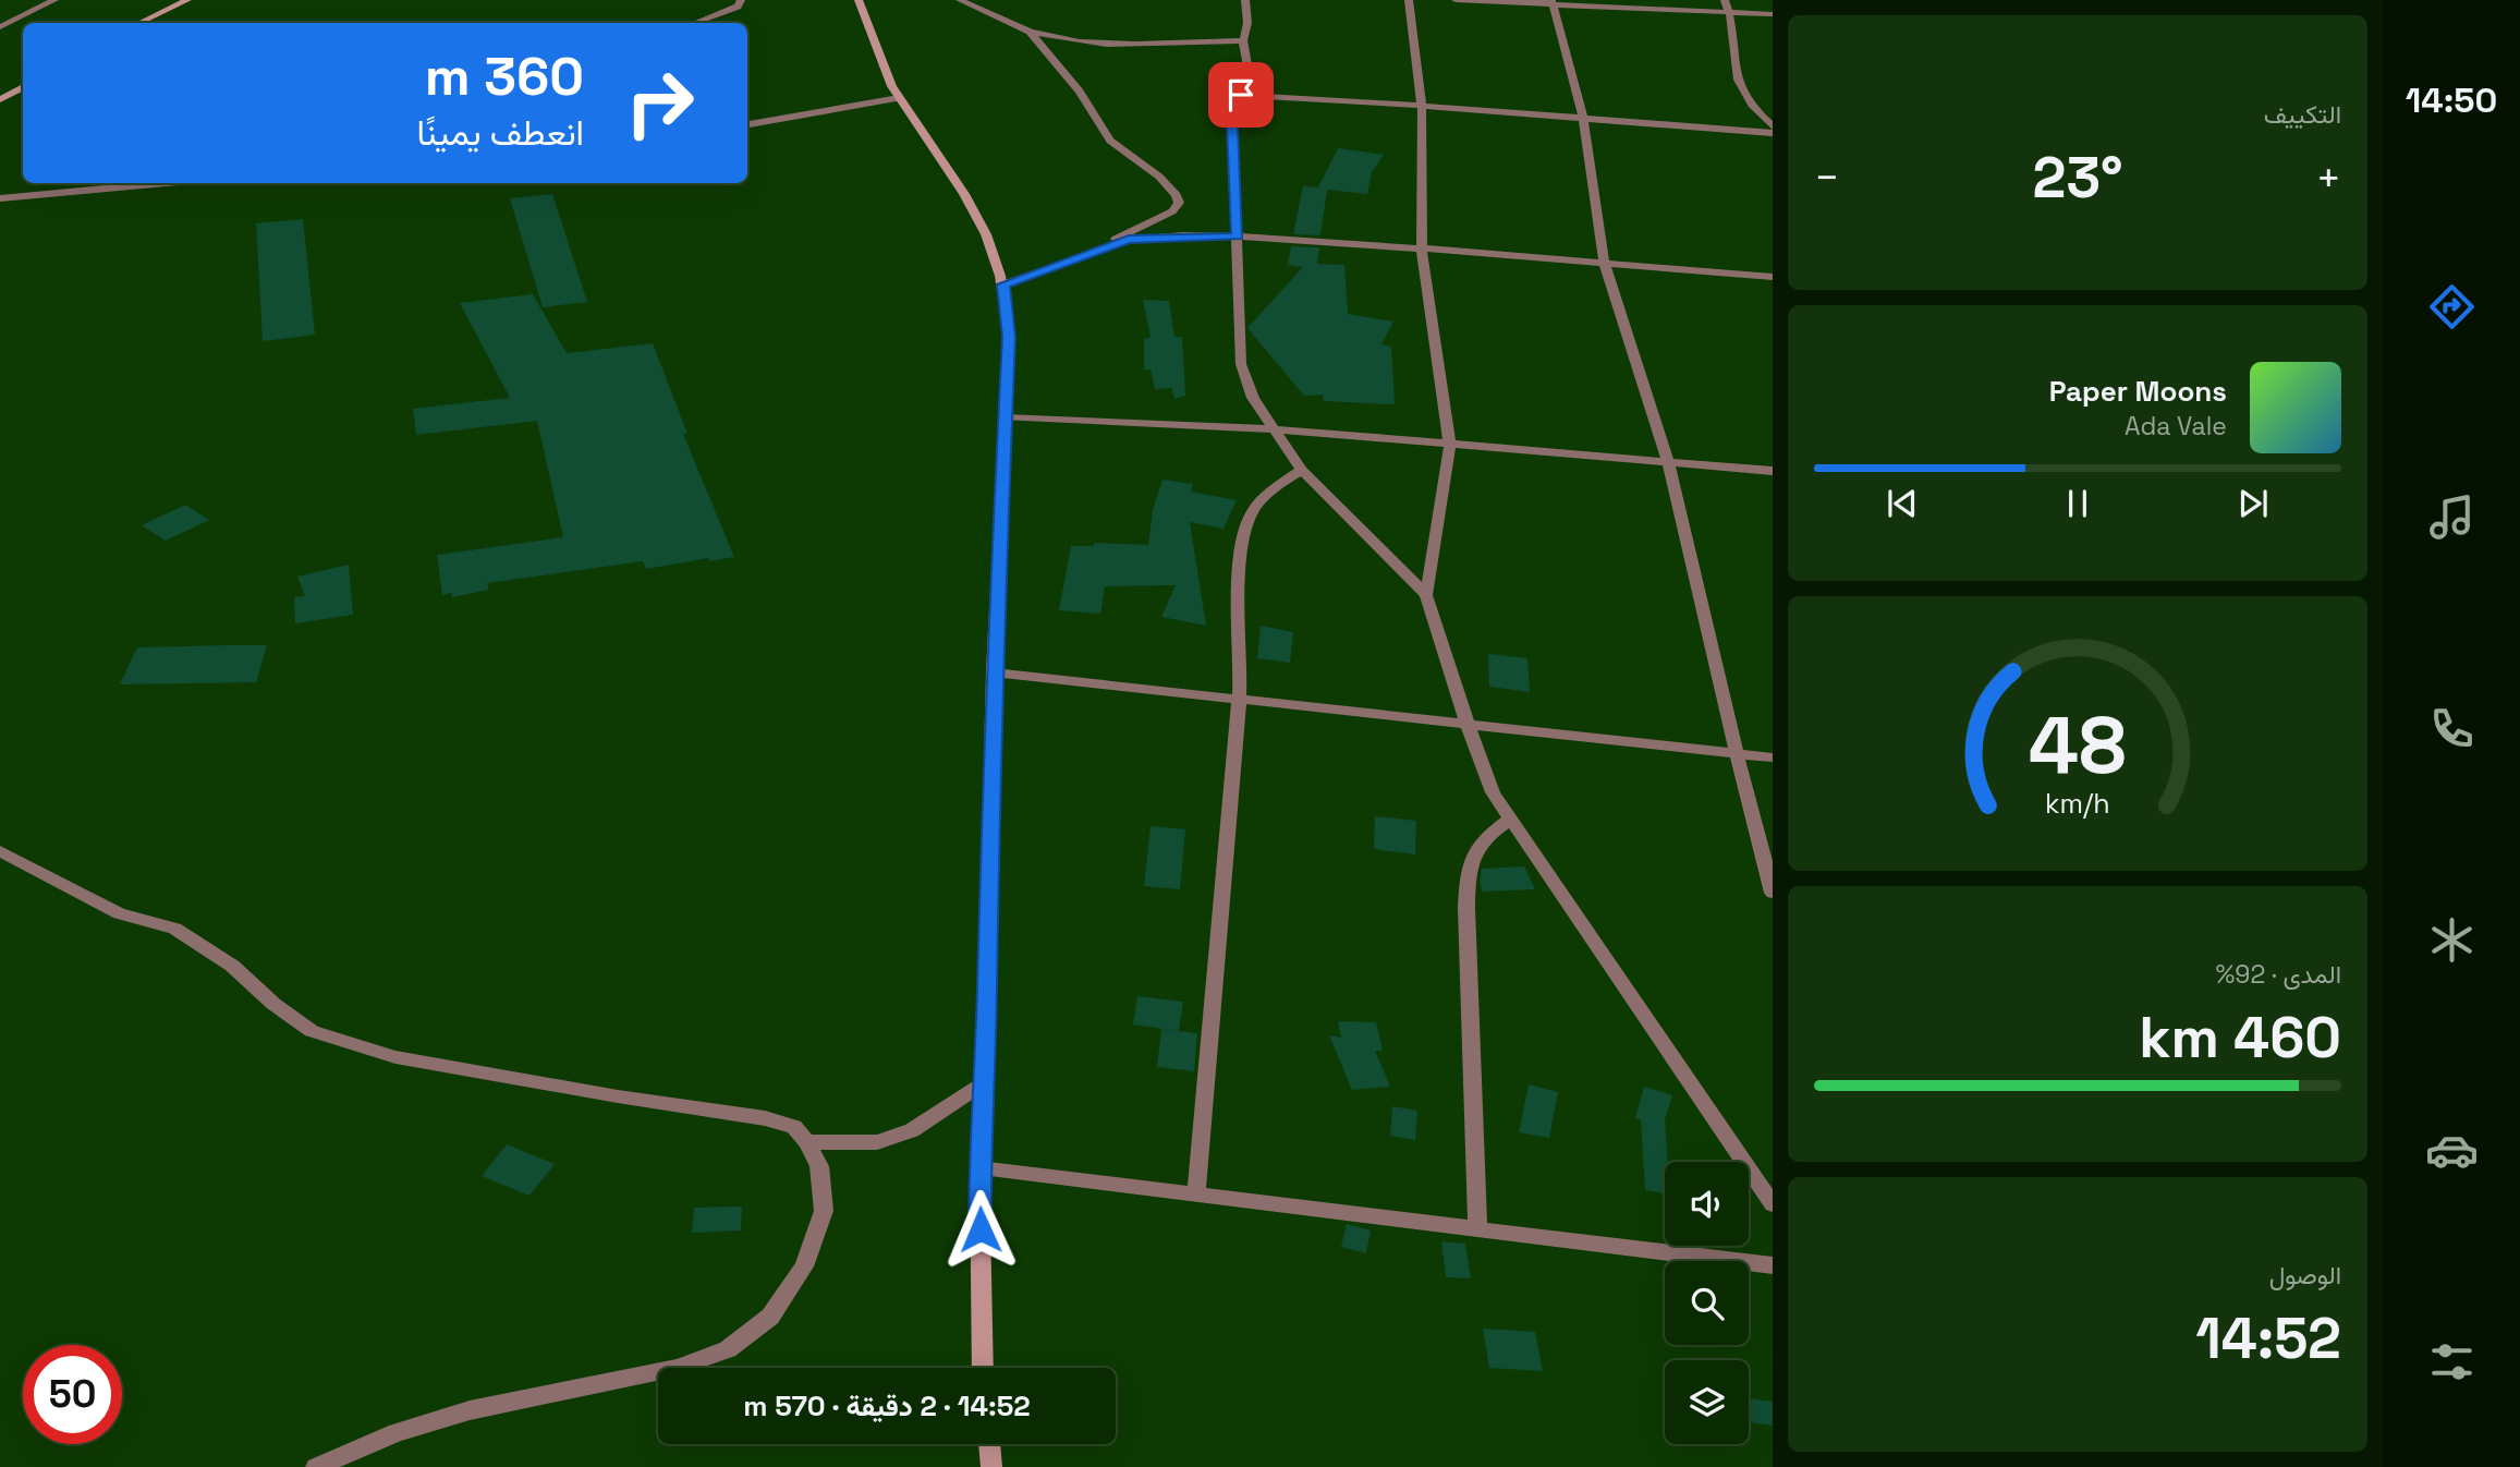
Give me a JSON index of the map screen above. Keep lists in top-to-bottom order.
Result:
{
  "page": {
    "tabs": "14:50",
    "tile": [
      "التكييف",
      ["المدى · 92%", "460 km"],
      ["الوصول", "14:52"]
    ],
    "turn": ["360 m", "انعطف يمينًا"],
    "heat": ["−", "23°", "+"],
    "song": ["Paper Moons", "Ada Vale"],
    "limit": "50",
    "trip": "14:52 · 2 دقيقة · 570 m",
    "gauge": ["48", "km/h"]
  }
}
